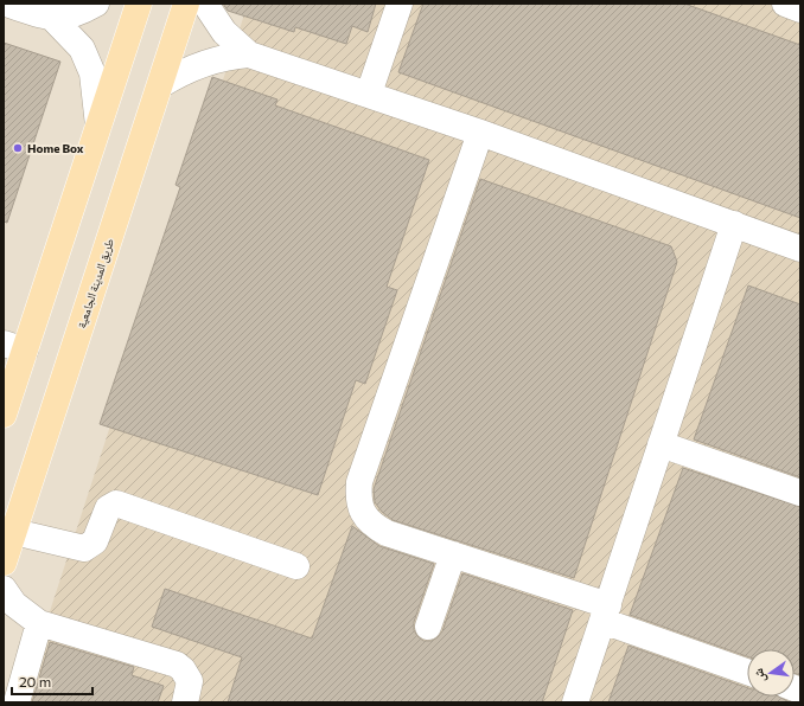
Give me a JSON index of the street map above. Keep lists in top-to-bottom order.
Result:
{
  "streets": {
    "main road": ["طريق المدينة الجامعية"]
  },
  "places": ["Home Box"],
  "scale_bar": "20 m",
  "north": "left"
}
